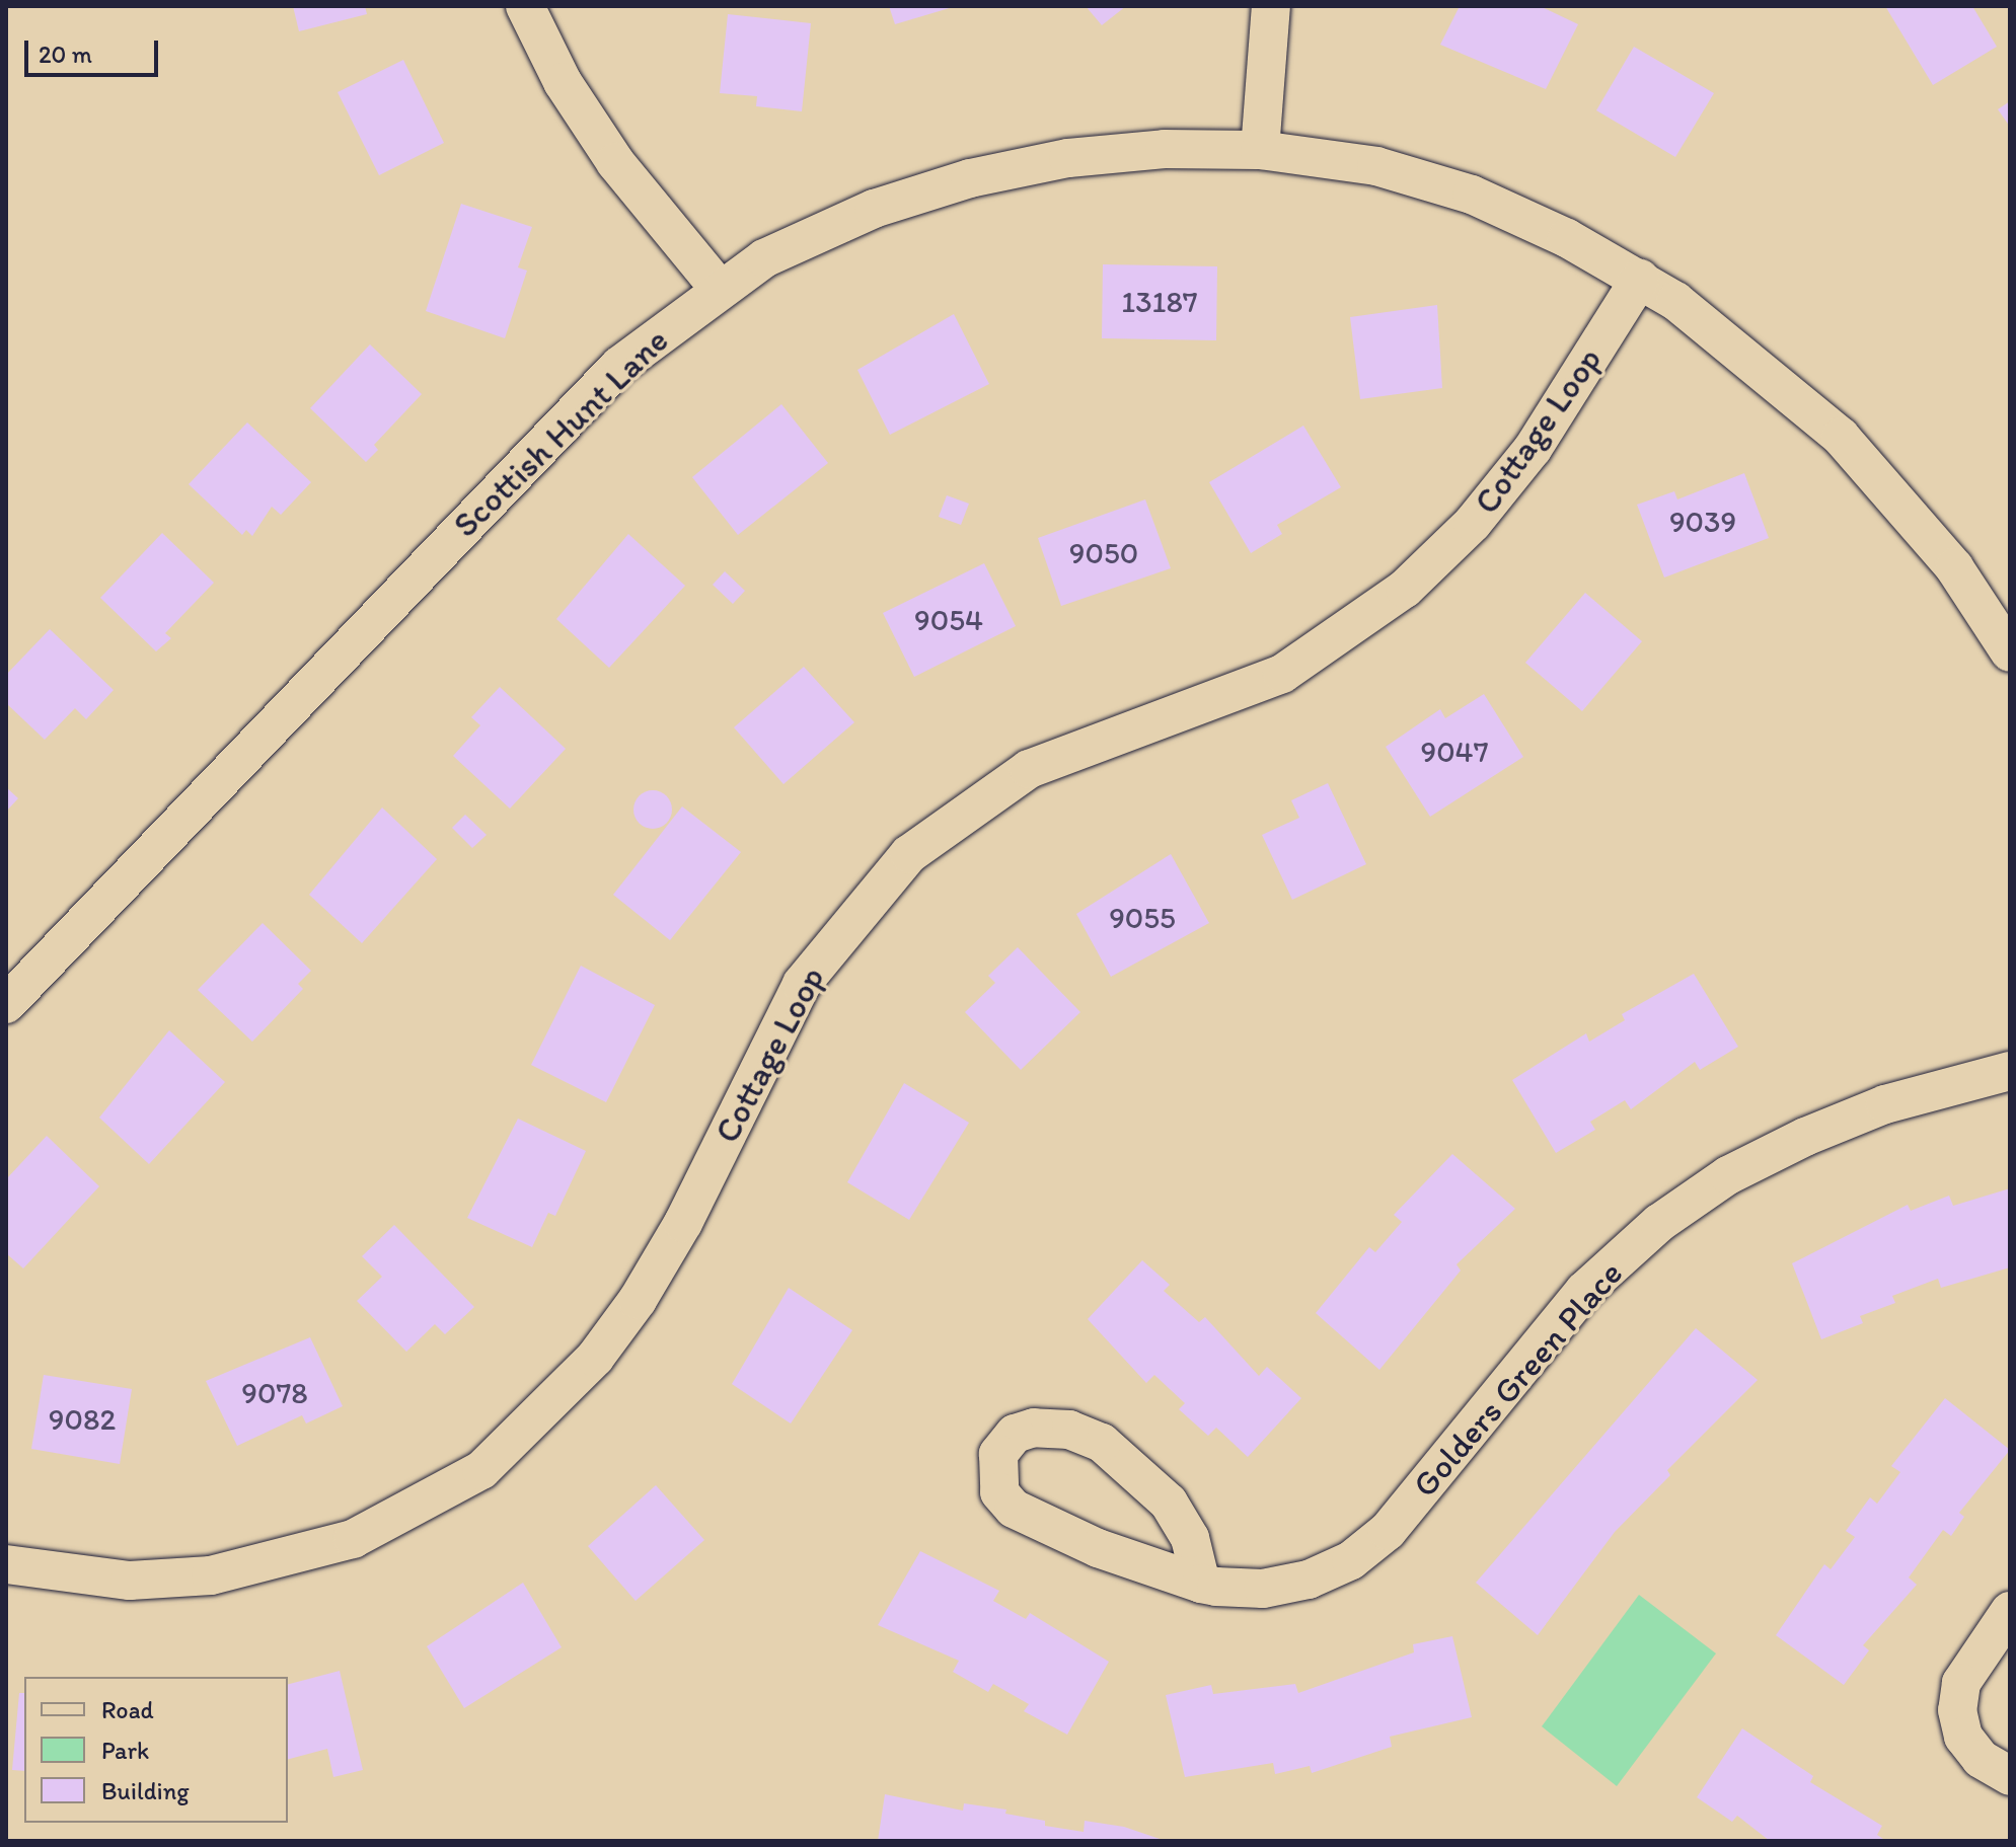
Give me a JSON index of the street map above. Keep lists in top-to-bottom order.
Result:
{
  "streets": {
    "street": ["Cottage Loop", "Scottish Hunt Lane", "Golders Green Place"]
  },
  "crossings": [
    ["Cottage Loop", "Scottish Hunt Lane"]
  ],
  "house_numbers": [
    "13187",
    "9039",
    "9050",
    "9054",
    "9047",
    "9055",
    "9078",
    "9082"
  ],
  "legend": ["Road", "Park", "Building"],
  "scale_bar": "20 m"
}
